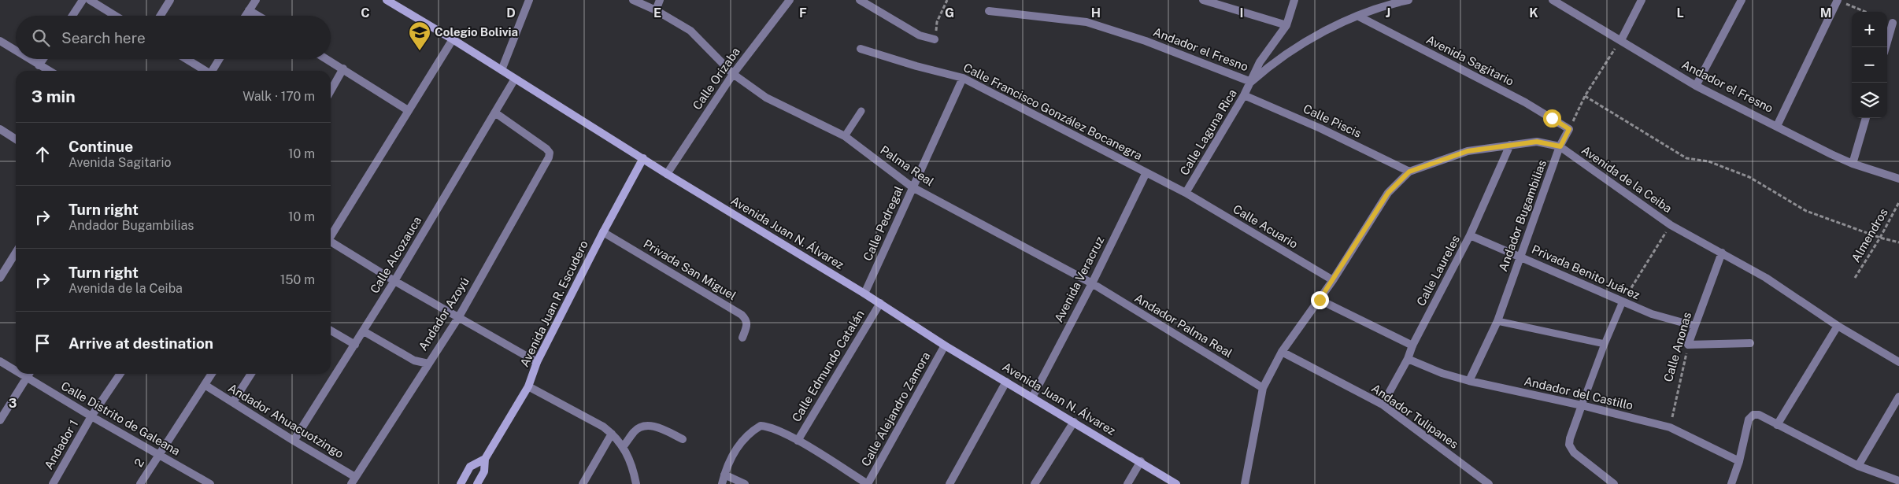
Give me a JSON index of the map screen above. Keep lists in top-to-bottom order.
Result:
{
  "streets": {
    "main road": ["Avenida Juan N. Álvarez", "Avenida Juan R. Escudero"],
    "street": [
      "Andador el Fresno",
      "Avenida Sagitario",
      "Calle Orizaba",
      "Calle Francisco González Bocanegra",
      "Calle Piscis",
      "Calle Laguna Rica",
      "Palma Real",
      "Avenida de la Ceiba",
      "Andador Bugambilias",
      "Calle Pedregal",
      "Calle Acuario",
      "Calle Alcozauca",
      "Privada San Miguel",
      "Calle Laureles",
      "Privada Benito Juárez",
      "Avenida Veracruz",
      "Andador Azoyú",
      "Andador Palma Real",
      "Calle Anonas",
      "Calle Edmundo Catalán",
      "Andador del Castillo",
      "Calle Alejandro Zamora",
      "Andador Tulipanes",
      "Calle Distrito de Galeana",
      "Andador Ahuacuotzingo",
      "Andador 1",
      "2"
    ],
    "path": ["Almendros"]
  },
  "crossings": [
    ["Andador el Fresno", "Avenida Sagitario"],
    ["Andador el Fresno", "Calle Laguna Rica"],
    ["Avenida Sagitario", "Andador Bugambilias"],
    ["Calle Orizaba", "Palma Real"],
    ["Calle Orizaba", "Avenida Juan N. Álvarez"],
    ["Calle Francisco González Bocanegra", "Calle Laguna Rica"],
    ["Calle Francisco González Bocanegra", "Calle Pedregal"],
    ["Calle Francisco González Bocanegra", "Calle Acuario"],
    ["Calle Francisco González Bocanegra", "Avenida Veracruz"],
    ["Calle Piscis", "Calle Laguna Rica"],
    ["Calle Piscis", "Avenida de la Ceiba"],
    ["Calle Laguna Rica", "Calle Acuario"],
    ["Palma Real", "Calle Pedregal"],
    ["Palma Real", "Avenida Veracruz"],
    ["Palma Real", "Andador Palma Real"],
    ["Avenida de la Ceiba", "Andador Bugambilias"],
    ["Avenida de la Ceiba", "Calle Acuario"],
    ["Avenida de la Ceiba", "Calle Laureles"],
    ["Avenida de la Ceiba", "Andador Palma Real"],
    ["Avenida de la Ceiba", "Calle Anonas"],
    ["Avenida de la Ceiba", "Andador Tulipanes"],
    ["Andador Bugambilias", "Privada Benito Juárez"],
    ["Andador Bugambilias", "Andador del Castillo"],
    ["Calle Pedregal", "Avenida Juan N. Álvarez"],
    ["Avenida Juan N. Álvarez", "Calle Alcozauca"],
    ["Avenida Juan N. Álvarez", "Avenida Veracruz"],
    ["Avenida Juan N. Álvarez", "Avenida Juan R. Escudero"],
    ["Avenida Juan N. Álvarez", "Calle Edmundo Catalán"],
    ["Avenida Juan N. Álvarez", "Calle Alejandro Zamora"],
    ["Calle Alcozauca", "Andador Azoyú"],
    ["Calle Alcozauca", "Andador Ahuacuotzingo"],
    ["Privada San Miguel", "Avenida Juan R. Escudero"],
    ["Calle Laureles", "Privada Benito Juárez"],
    ["Calle Laureles", "Andador del Castillo"],
    ["Calle Laureles", "Andador Tulipanes"],
    ["Privada Benito Juárez", "Calle Anonas"],
    ["Avenida Veracruz", "Andador Palma Real"],
    ["Andador Azoyú", "Andador Ahuacuotzingo"],
    ["Calle Anonas", "Andador del Castillo"],
    ["Calle Distrito de Galeana", "Andador 1"],
    ["Calle Distrito de Galeana", "2"],
    ["Andador Ahuacuotzingo", "2"]
  ],
  "places": {
    "school or university": ["Colegio Bolivia"]
  },
  "page": {
    "map_buttons": ["+", "−"],
    "search": "Search here",
    "heading": ["3 min", "Walk · 170 m"],
    "list": [
      ["Continue", "Avenida Sagitario", "10 m"],
      ["Turn right", "Andador Bugambilias", "10 m"],
      ["Turn right", "Avenida de la Ceiba", "150 m"],
      "Arrive at destination"
    ]
  },
  "grid": {
    "columns": [
      "C",
      "D",
      "E",
      "F",
      "G",
      "H",
      "I",
      "J",
      "K",
      "L",
      "M"
    ],
    "rows": ["3"]
  }
}
